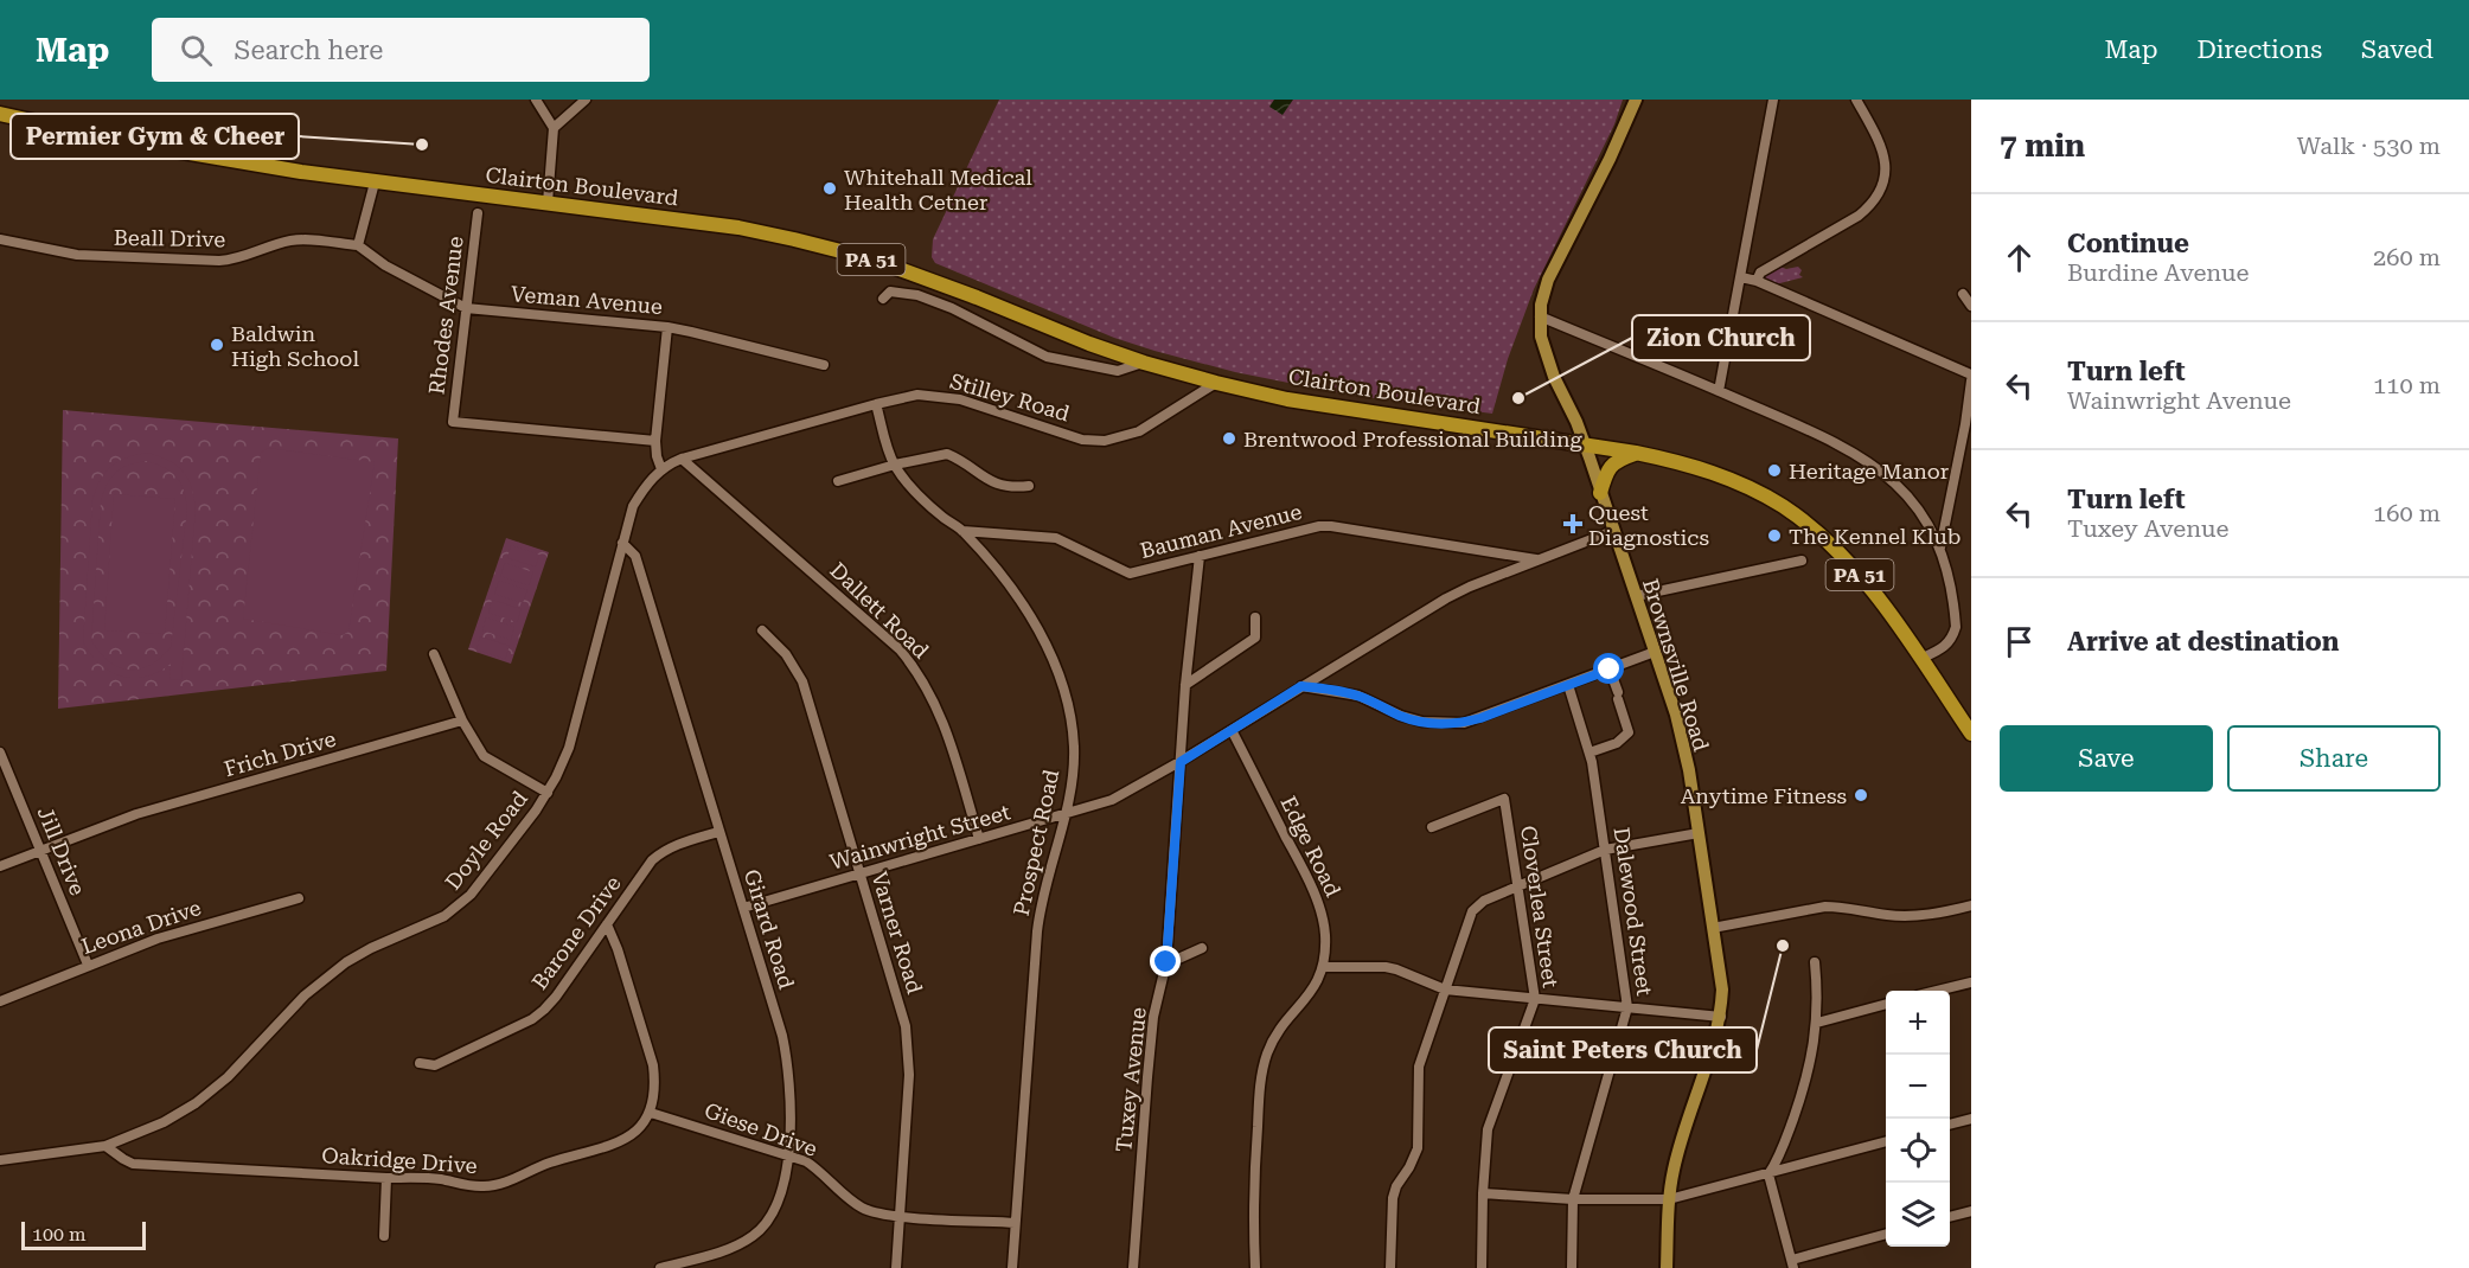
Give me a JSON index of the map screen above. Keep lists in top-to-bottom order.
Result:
{
  "streets": {
    "highway": ["Clairton Boulevard", "PA 51"],
    "main road": ["Brownsville Road"],
    "street": [
      "Beall Drive",
      "Veman Avenue",
      "Rhodes Avenue",
      "Stilley Road",
      "Bauman Avenue",
      "Dallett Road",
      "Frich Drive",
      "Wainwright Street",
      "Doyle Road",
      "Prospect Road",
      "Edge Road",
      "Jill Drive",
      "Cloverlea Street",
      "Dalewood Street",
      "Leona Drive",
      "Girard Road",
      "Barone Drive",
      "Varner Road",
      "Tuxey Avenue",
      "Giese Drive",
      "Oakridge Drive"
    ]
  },
  "crossings": [
    ["Clairton Boulevard", "Stilley Road"],
    ["Clairton Boulevard", "Brownsville Road"],
    ["Beall Drive", "Veman Avenue"],
    ["Veman Avenue", "Rhodes Avenue"],
    ["Stilley Road", "Dallett Road"],
    ["Stilley Road", "Doyle Road"],
    ["Stilley Road", "Prospect Road"],
    ["Bauman Avenue", "Wainwright Street"],
    ["Bauman Avenue", "Prospect Road"],
    ["Bauman Avenue", "Tuxey Avenue"],
    ["Dallett Road", "Wainwright Street"],
    ["Brownsville Road", "Wainwright Street"],
    ["Frich Drive", "Jill Drive"],
    ["Wainwright Street", "Prospect Road"],
    ["Wainwright Street", "Edge Road"],
    ["Wainwright Street", "Girard Road"],
    ["Wainwright Street", "Varner Road"],
    ["Wainwright Street", "Tuxey Avenue"],
    ["Doyle Road", "Girard Road"],
    ["Doyle Road", "Oakridge Drive"],
    ["Prospect Road", "Giese Drive"],
    ["Jill Drive", "Leona Drive"],
    ["Girard Road", "Barone Drive"],
    ["Girard Road", "Giese Drive"],
    ["Varner Road", "Giese Drive"],
    ["Giese Drive", "Oakridge Drive"]
  ],
  "places": {
    "other": [
      "Permier Gym & Cheer",
      "Whitehall Medical Health Cetner",
      "Baldwin High School",
      "Zion Church",
      "Brentwood Professional Building",
      "Heritage Manor",
      "The Kennel Klub",
      "Anytime Fitness",
      "Saint Peters Church"
    ],
    "health": ["Quest Diagnostics"]
  },
  "scale_bar": "100 m",
  "page": {
    "header": "Map",
    "search": "Search here",
    "nav": ["Map", "Directions", "Saved"],
    "heading": ["7 min", "Walk · 530 m"],
    "list": [
      ["Continue", "Burdine Avenue", "260 m"],
      ["Turn left", "Wainwright Avenue", "110 m"],
      ["Turn left", "Tuxey Avenue", "160 m"],
      "Arrive at destination"
    ],
    "buttons": ["Save", "Share"],
    "map_buttons": ["+", "−"],
    "scale": "100 m"
  }
}
